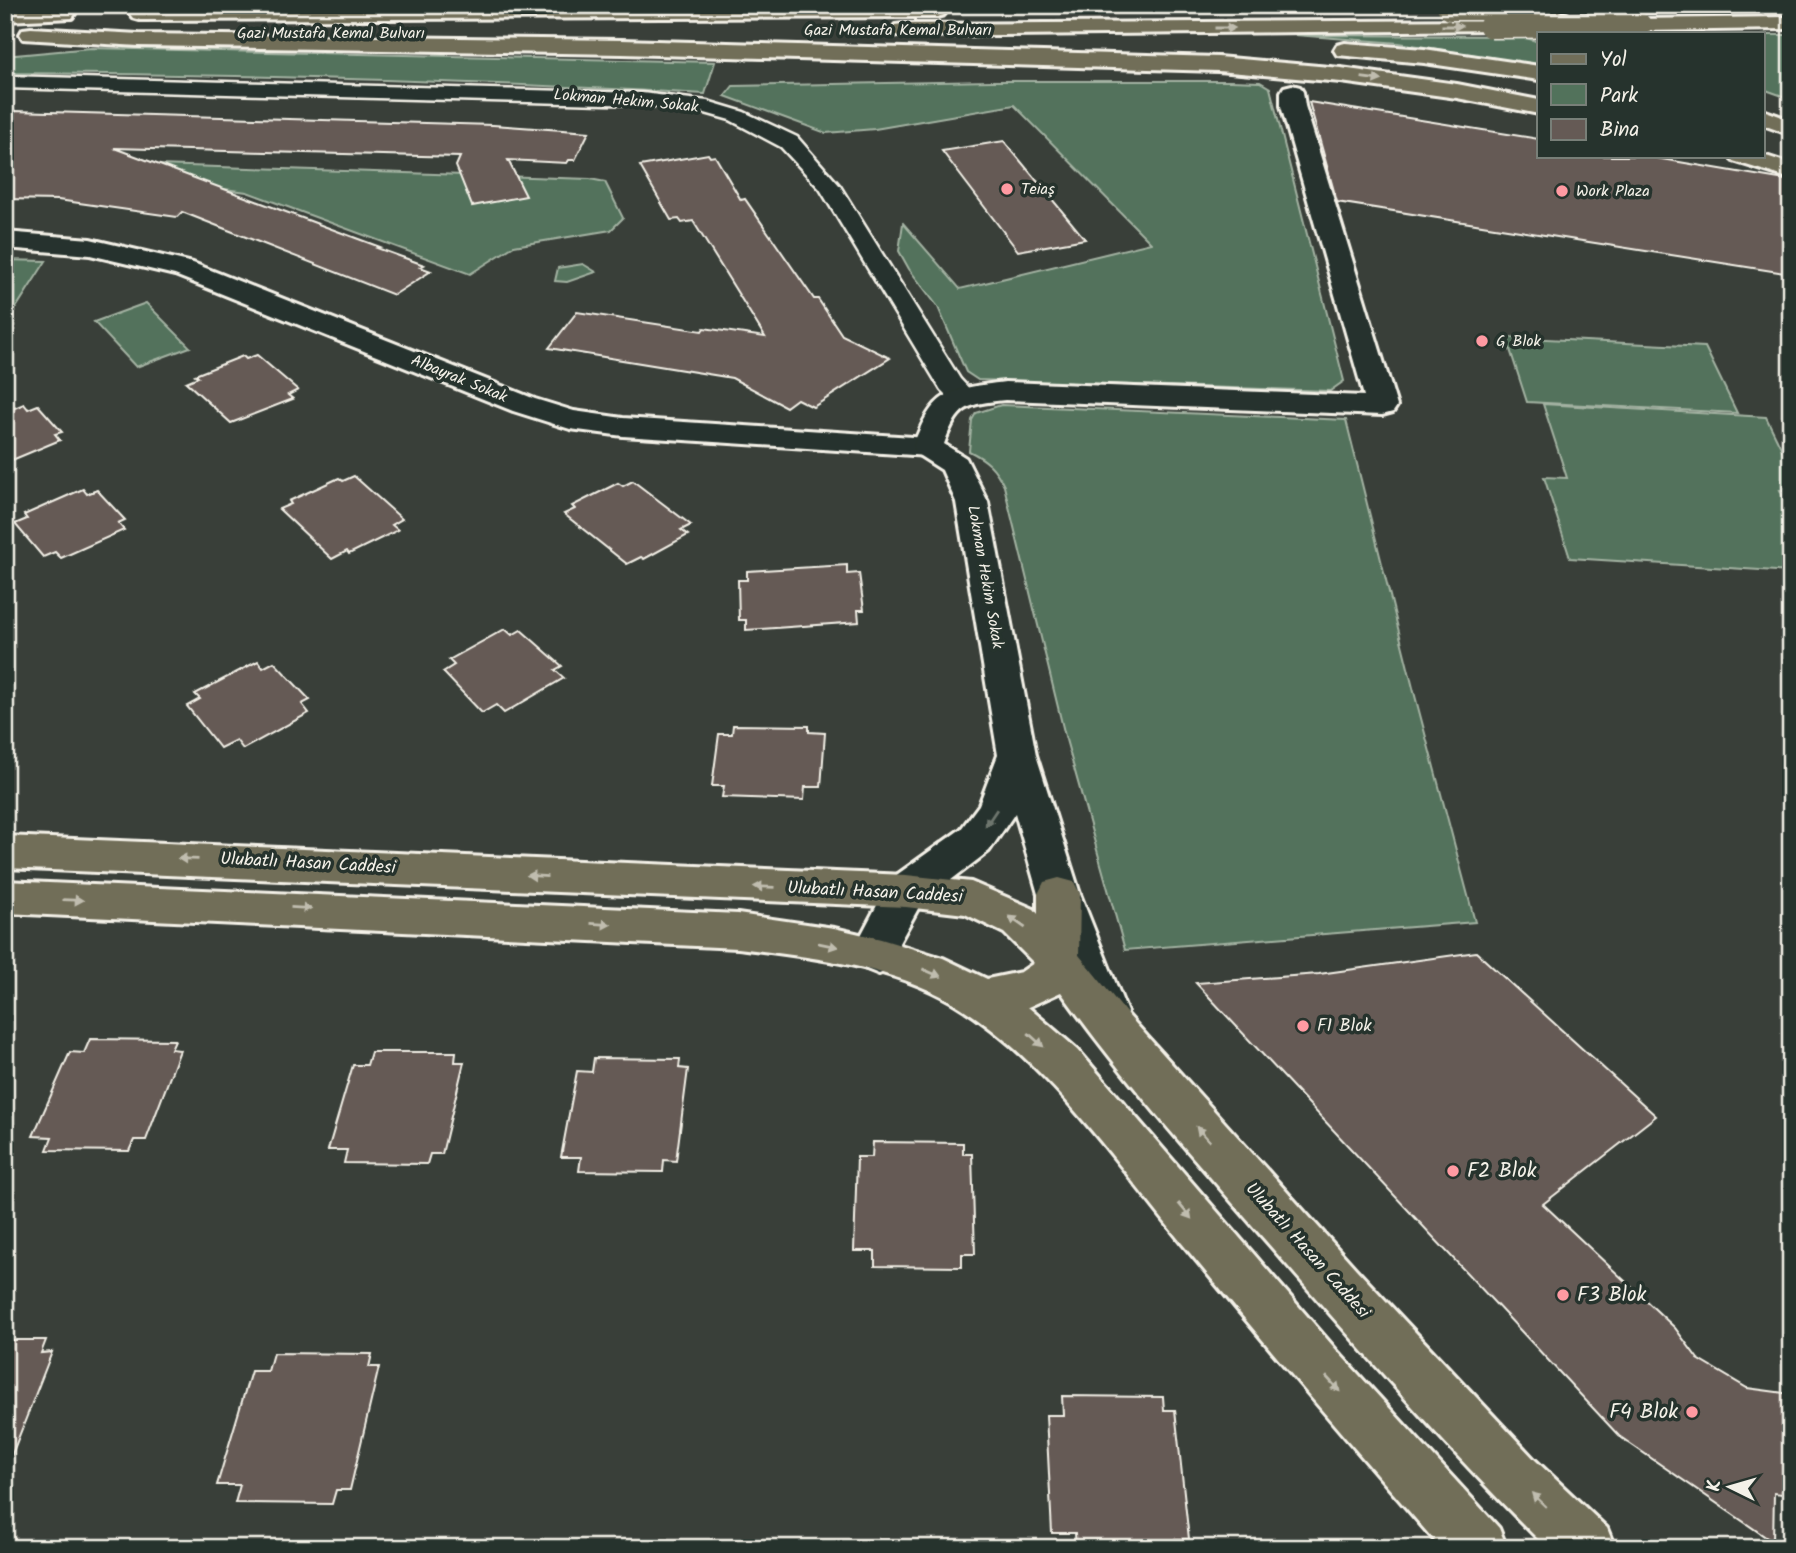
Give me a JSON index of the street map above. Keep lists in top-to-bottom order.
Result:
{
  "streets": {
    "main road": [
      "Gazi Mustafa Kemal Bulvarı",
      "Lokman Hekim Sokak",
      "Albayrak Sokak",
      "Ulubatlı Hasan Caddesi"
    ]
  },
  "crossings": [
    ["Lokman Hekim Sokak", "Albayrak Sokak"],
    ["Lokman Hekim Sokak", "Ulubatlı Hasan Caddesi"]
  ],
  "places": [
    "Teiaş",
    "Work Plaza",
    "G Blok",
    "F1 Blok",
    "F2 Blok",
    "F3 Blok",
    "F4 Blok"
  ],
  "legend": ["Yol", "Park", "Bina"],
  "north": "left"
}
